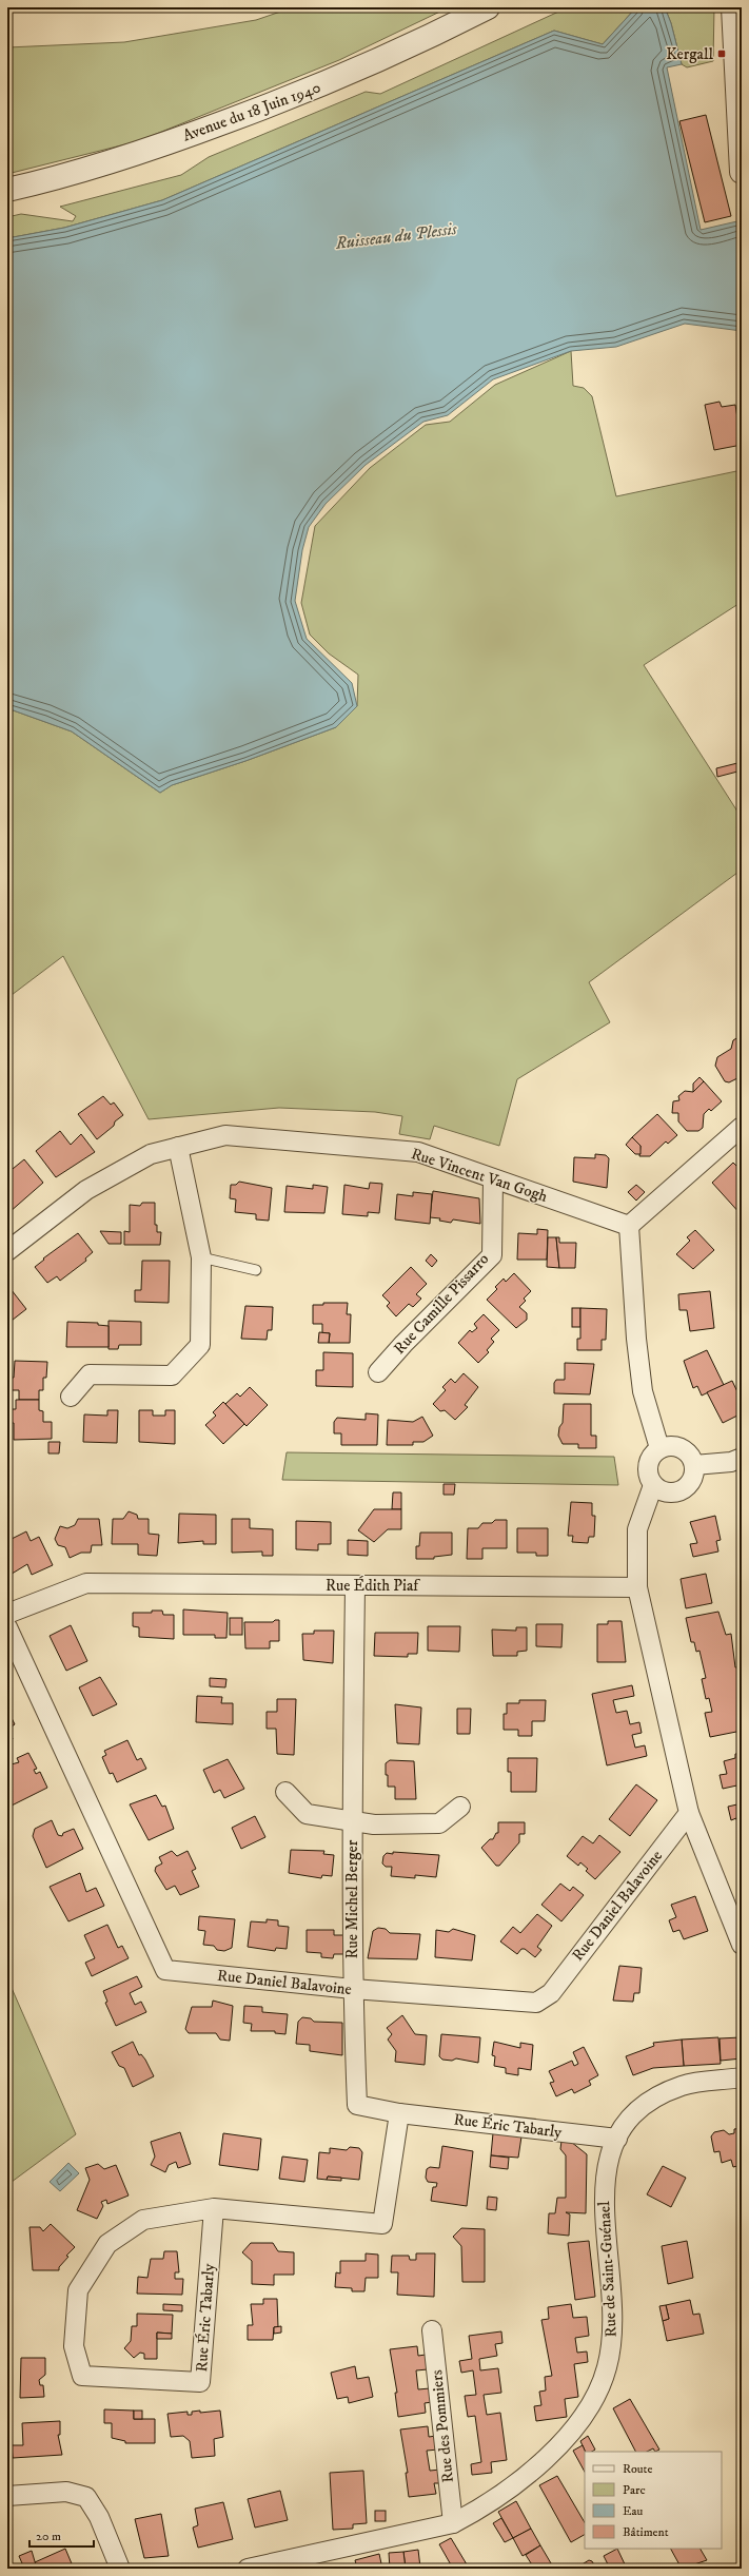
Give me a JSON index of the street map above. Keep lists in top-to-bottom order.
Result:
{
  "streets": {
    "street": [
      "Avenue du 18 Juin 1940",
      "Rue Vincent Van Gogh",
      "Rue Camille Pissarro",
      "Rue Édith Piaf",
      "Rue Michel Berger",
      "Rue Daniel Balavoine",
      "Rue Éric Tabarly",
      "Rue de Saint-Guénael",
      "Rue des Pommiers"
    ]
  },
  "crossings": [
    ["Rue Vincent Van Gogh", "Rue Camille Pissarro"],
    ["Rue Édith Piaf", "Rue Michel Berger"],
    ["Rue Michel Berger", "Rue Daniel Balavoine"],
    ["Rue Michel Berger", "Rue Éric Tabarly"],
    ["Rue Éric Tabarly", "Rue de Saint-Guénael"],
    ["Rue de Saint-Guénael", "Rue des Pommiers"]
  ],
  "water": ["Ruisseau du Plessis"],
  "places": {
    "transit": ["Kergall"]
  },
  "legend": [
    "Route",
    "Parc",
    "Eau",
    "Bâtiment"
  ],
  "scale_bar": "20 m"
}
